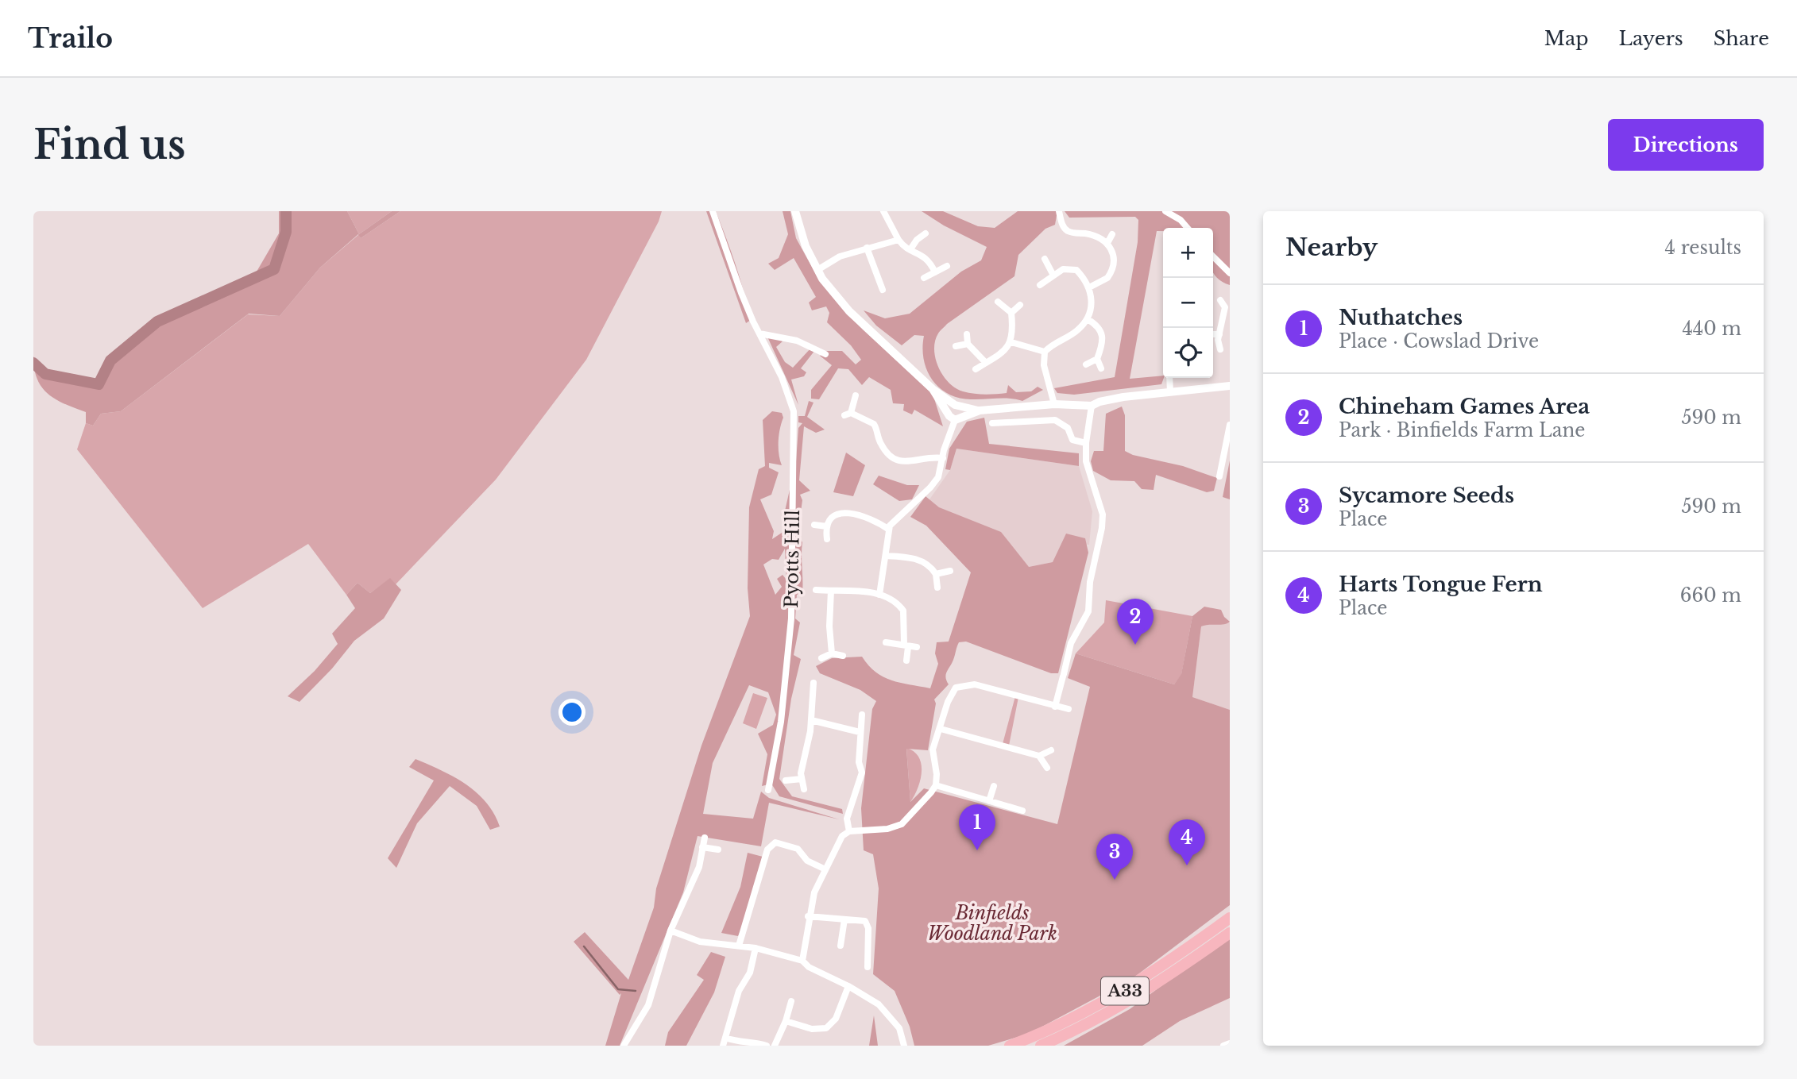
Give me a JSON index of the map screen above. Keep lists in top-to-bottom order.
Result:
{
  "streets": {
    "highway": ["A33"],
    "street": ["Pyotts Hill"]
  },
  "parks": ["Binfields Woodland Park"],
  "page": {
    "header": "Trailo",
    "nav": ["Map", "Layers", "Share"],
    "buttons": "Directions",
    "title": "Find us",
    "heading": ["Nearby", "4 results"],
    "map_buttons": ["+", "−"],
    "list": [
      {
        "mark": "1",
        "name": "Nuthatches",
        "note": "Place · Cowslad Drive",
        "value": "440 m"
      },
      {
        "mark": "2",
        "name": "Chineham Games Area",
        "note": "Park · Binfields Farm Lane",
        "value": "590 m"
      },
      {
        "mark": "3",
        "name": "Sycamore Seeds",
        "note": "Place",
        "value": "590 m"
      },
      {
        "mark": "4",
        "name": "Harts Tongue Fern",
        "note": "Place",
        "value": "660 m"
      }
    ],
    "pins": [
      "2",
      "1",
      "4",
      "3"
    ]
  }
}
